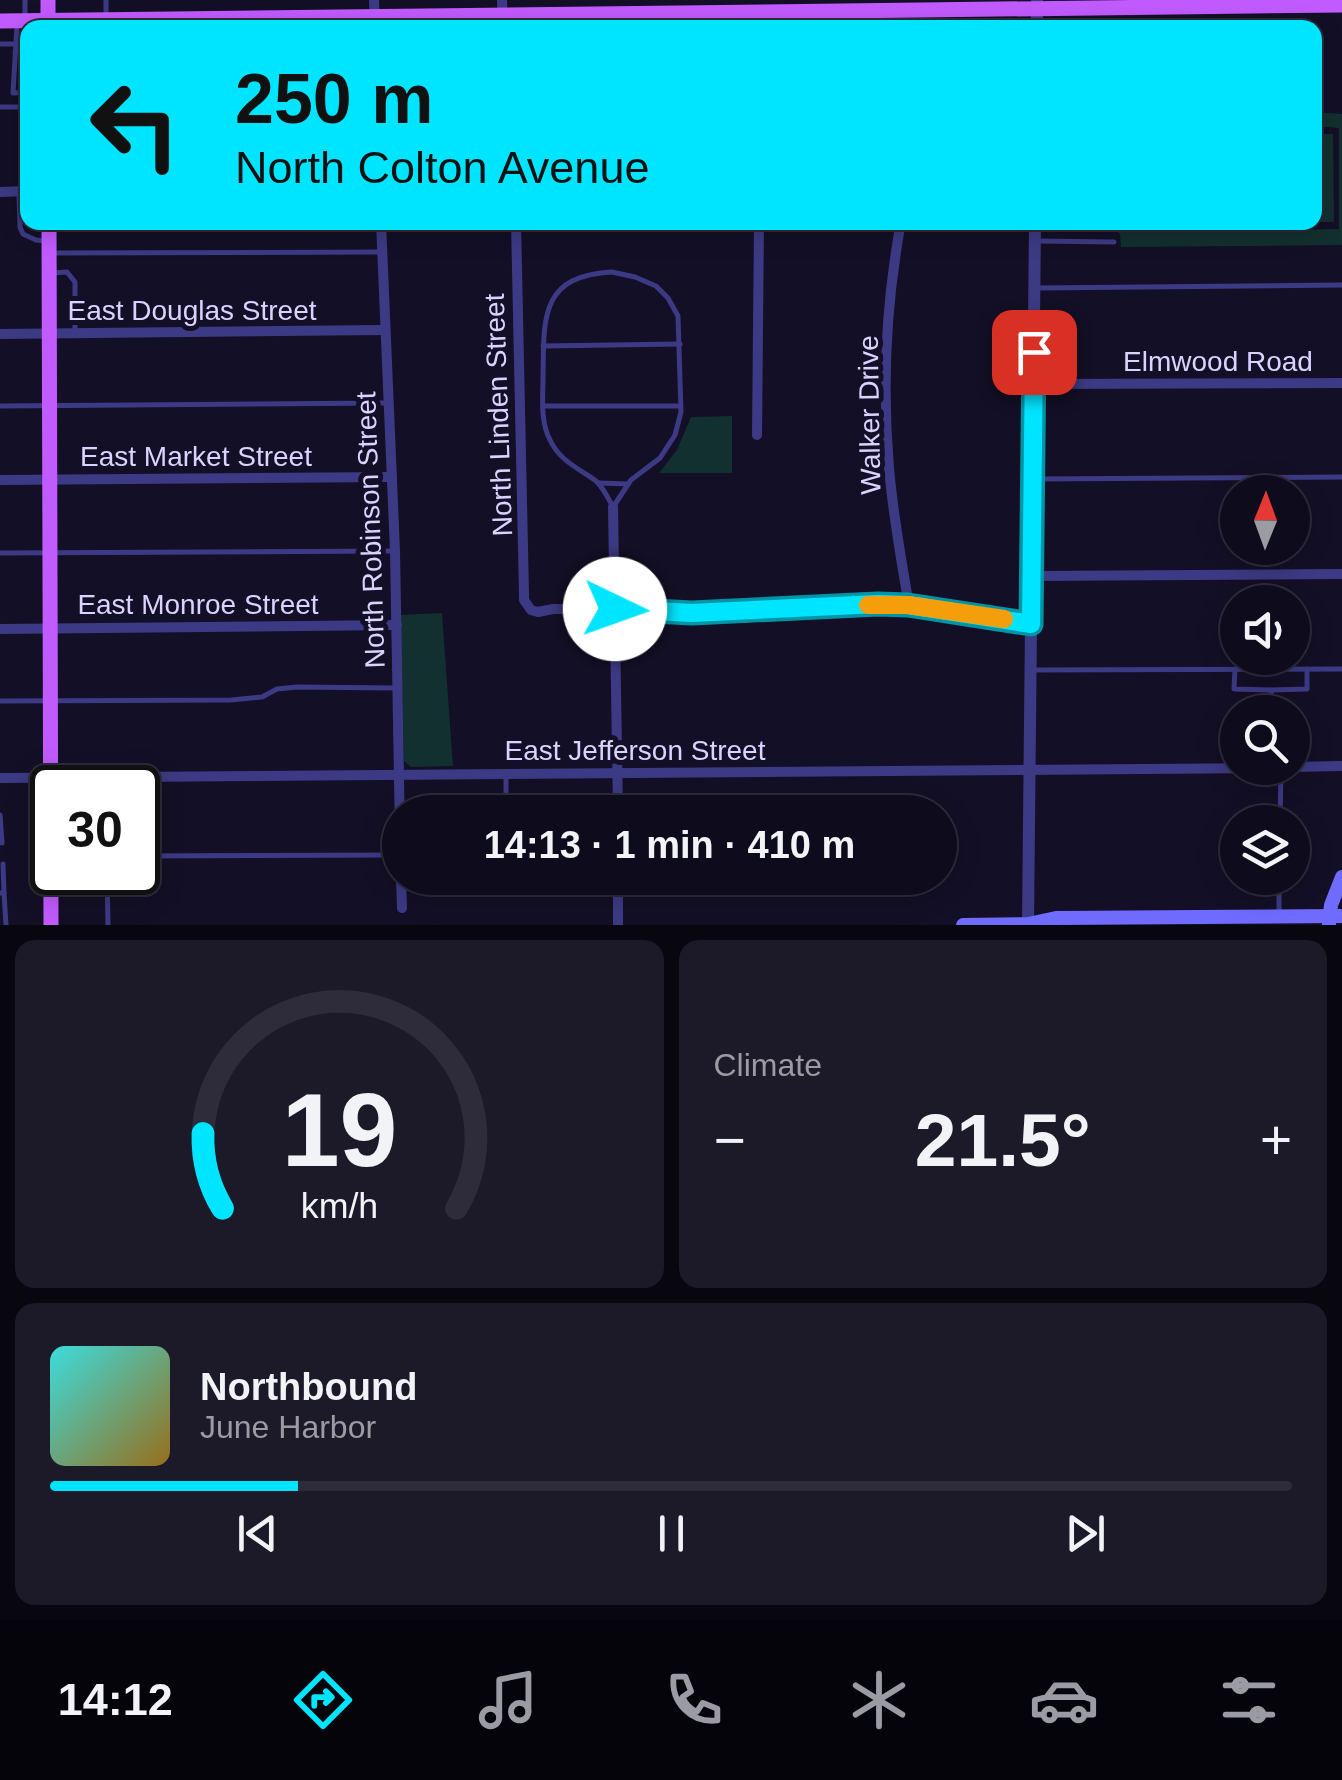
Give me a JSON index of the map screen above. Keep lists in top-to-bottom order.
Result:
{
  "streets": {
    "street": [
      "East Douglas Street",
      "Elmwood Road",
      "North Linden Street",
      "Walker Drive",
      "East Market Street",
      "North Robinson Street",
      "East Monroe Street",
      "East Jefferson Street"
    ]
  },
  "crossings": [
    ["East Douglas Street", "North Robinson Street"],
    ["East Market Street", "North Robinson Street"],
    ["North Robinson Street", "East Monroe Street"],
    ["North Robinson Street", "East Jefferson Street"]
  ],
  "north": "top",
  "page": {
    "turn": ["250 m", "North Colton Avenue"],
    "limit": "30",
    "trip": "14:13 · 1 min · 410 m",
    "tile": "Climate",
    "heat": ["−", "21.5°", "+"],
    "song": ["Northbound", "June Harbor"],
    "tabs": "14:12",
    "gauge": ["19", "km/h"]
  }
}
